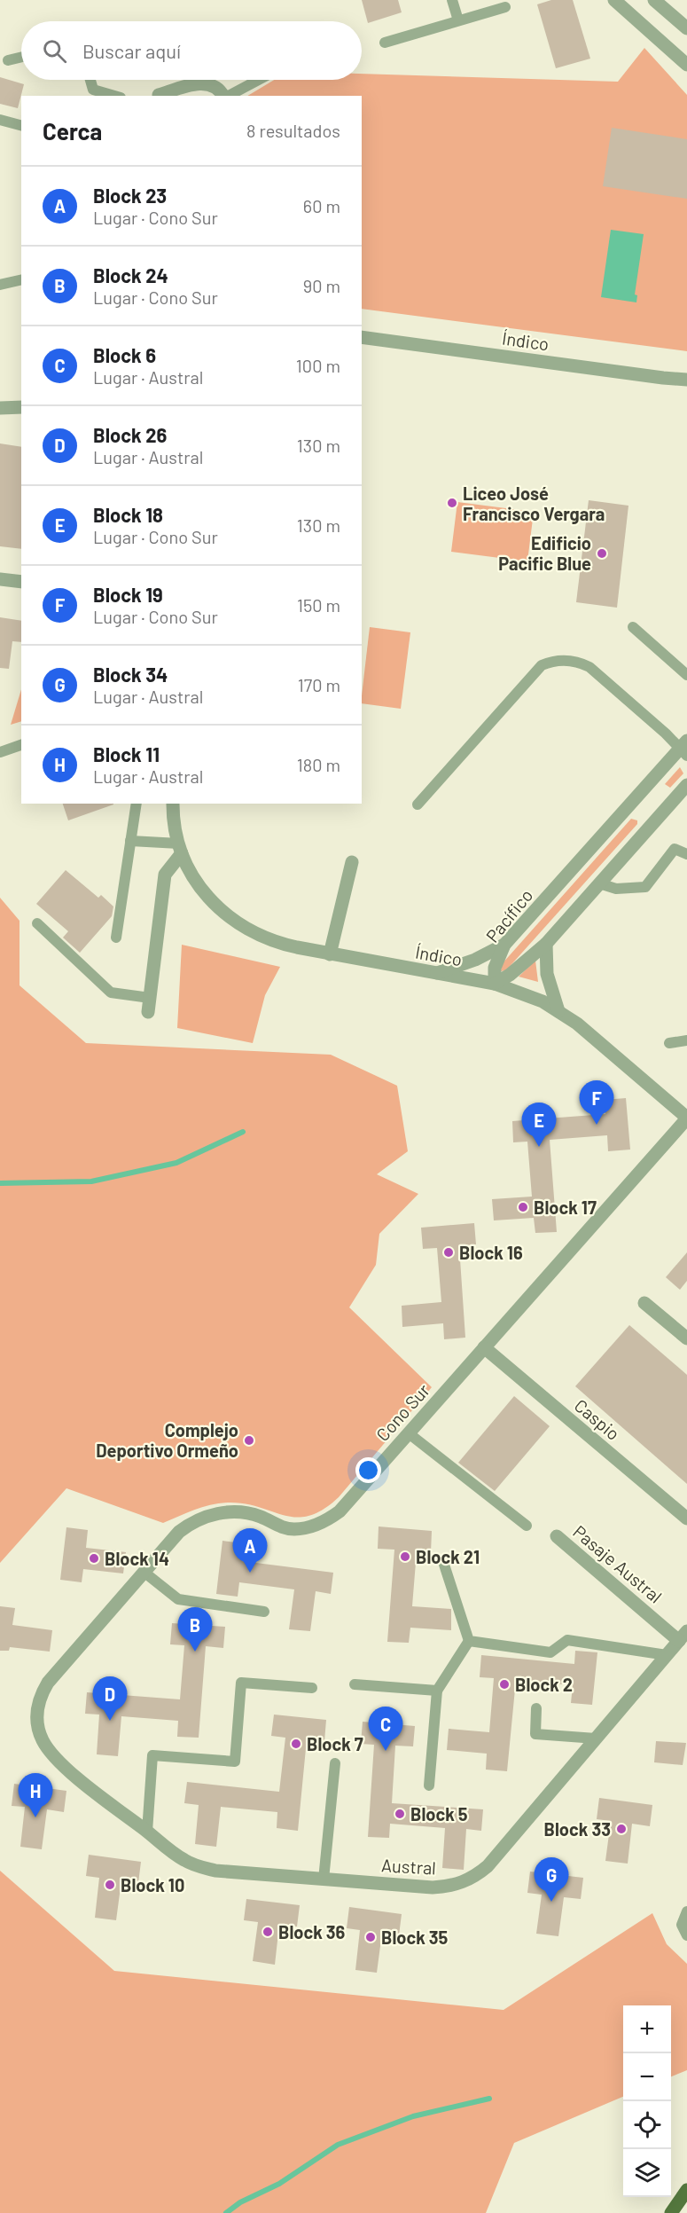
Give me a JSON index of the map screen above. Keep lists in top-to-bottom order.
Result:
{
  "streets": {
    "street": [
      "Índico",
      "Pacífico",
      "Cono Sur",
      "Caspio",
      "Pasaje Austral",
      "Austral"
    ]
  },
  "crossings": [
    ["Índico", "Pacífico"],
    ["Índico", "Cono Sur"],
    ["Cono Sur", "Caspio"],
    ["Cono Sur", "Austral"],
    ["Pasaje Austral", "Austral"]
  ],
  "places": [
    "Liceo José Francisco Vergara",
    "Edificio Pacific Blue",
    "Block 17",
    "Block 16",
    "Complejo Deportivo Ormeño",
    "Block 21",
    "Block 14",
    "Block 2",
    "Block 7",
    "Block 5",
    "Block 33",
    "Block 10",
    "Block 36",
    "Block 35"
  ],
  "page": {
    "search": "Buscar aquí",
    "heading": ["Cerca", "8 resultados"],
    "list": [
      {
        "mark": "A",
        "name": "Block 23",
        "note": "Lugar · Cono Sur",
        "value": "60 m"
      },
      {
        "mark": "B",
        "name": "Block 24",
        "note": "Lugar · Cono Sur",
        "value": "90 m"
      },
      {
        "mark": "C",
        "name": "Block 6",
        "note": "Lugar · Austral",
        "value": "100 m"
      },
      {
        "mark": "D",
        "name": "Block 26",
        "note": "Lugar · Austral",
        "value": "130 m"
      },
      {
        "mark": "E",
        "name": "Block 18",
        "note": "Lugar · Cono Sur",
        "value": "130 m"
      },
      {
        "mark": "F",
        "name": "Block 19",
        "note": "Lugar · Cono Sur",
        "value": "150 m"
      },
      {
        "mark": "G",
        "name": "Block 34",
        "note": "Lugar · Austral",
        "value": "170 m"
      },
      {
        "mark": "H",
        "name": "Block 11",
        "note": "Lugar · Austral",
        "value": "180 m"
      }
    ],
    "pins": [
      "F",
      "E",
      "A",
      "B",
      "D",
      "C",
      "H",
      "G"
    ],
    "map_buttons": ["+", "−"]
  }
}
